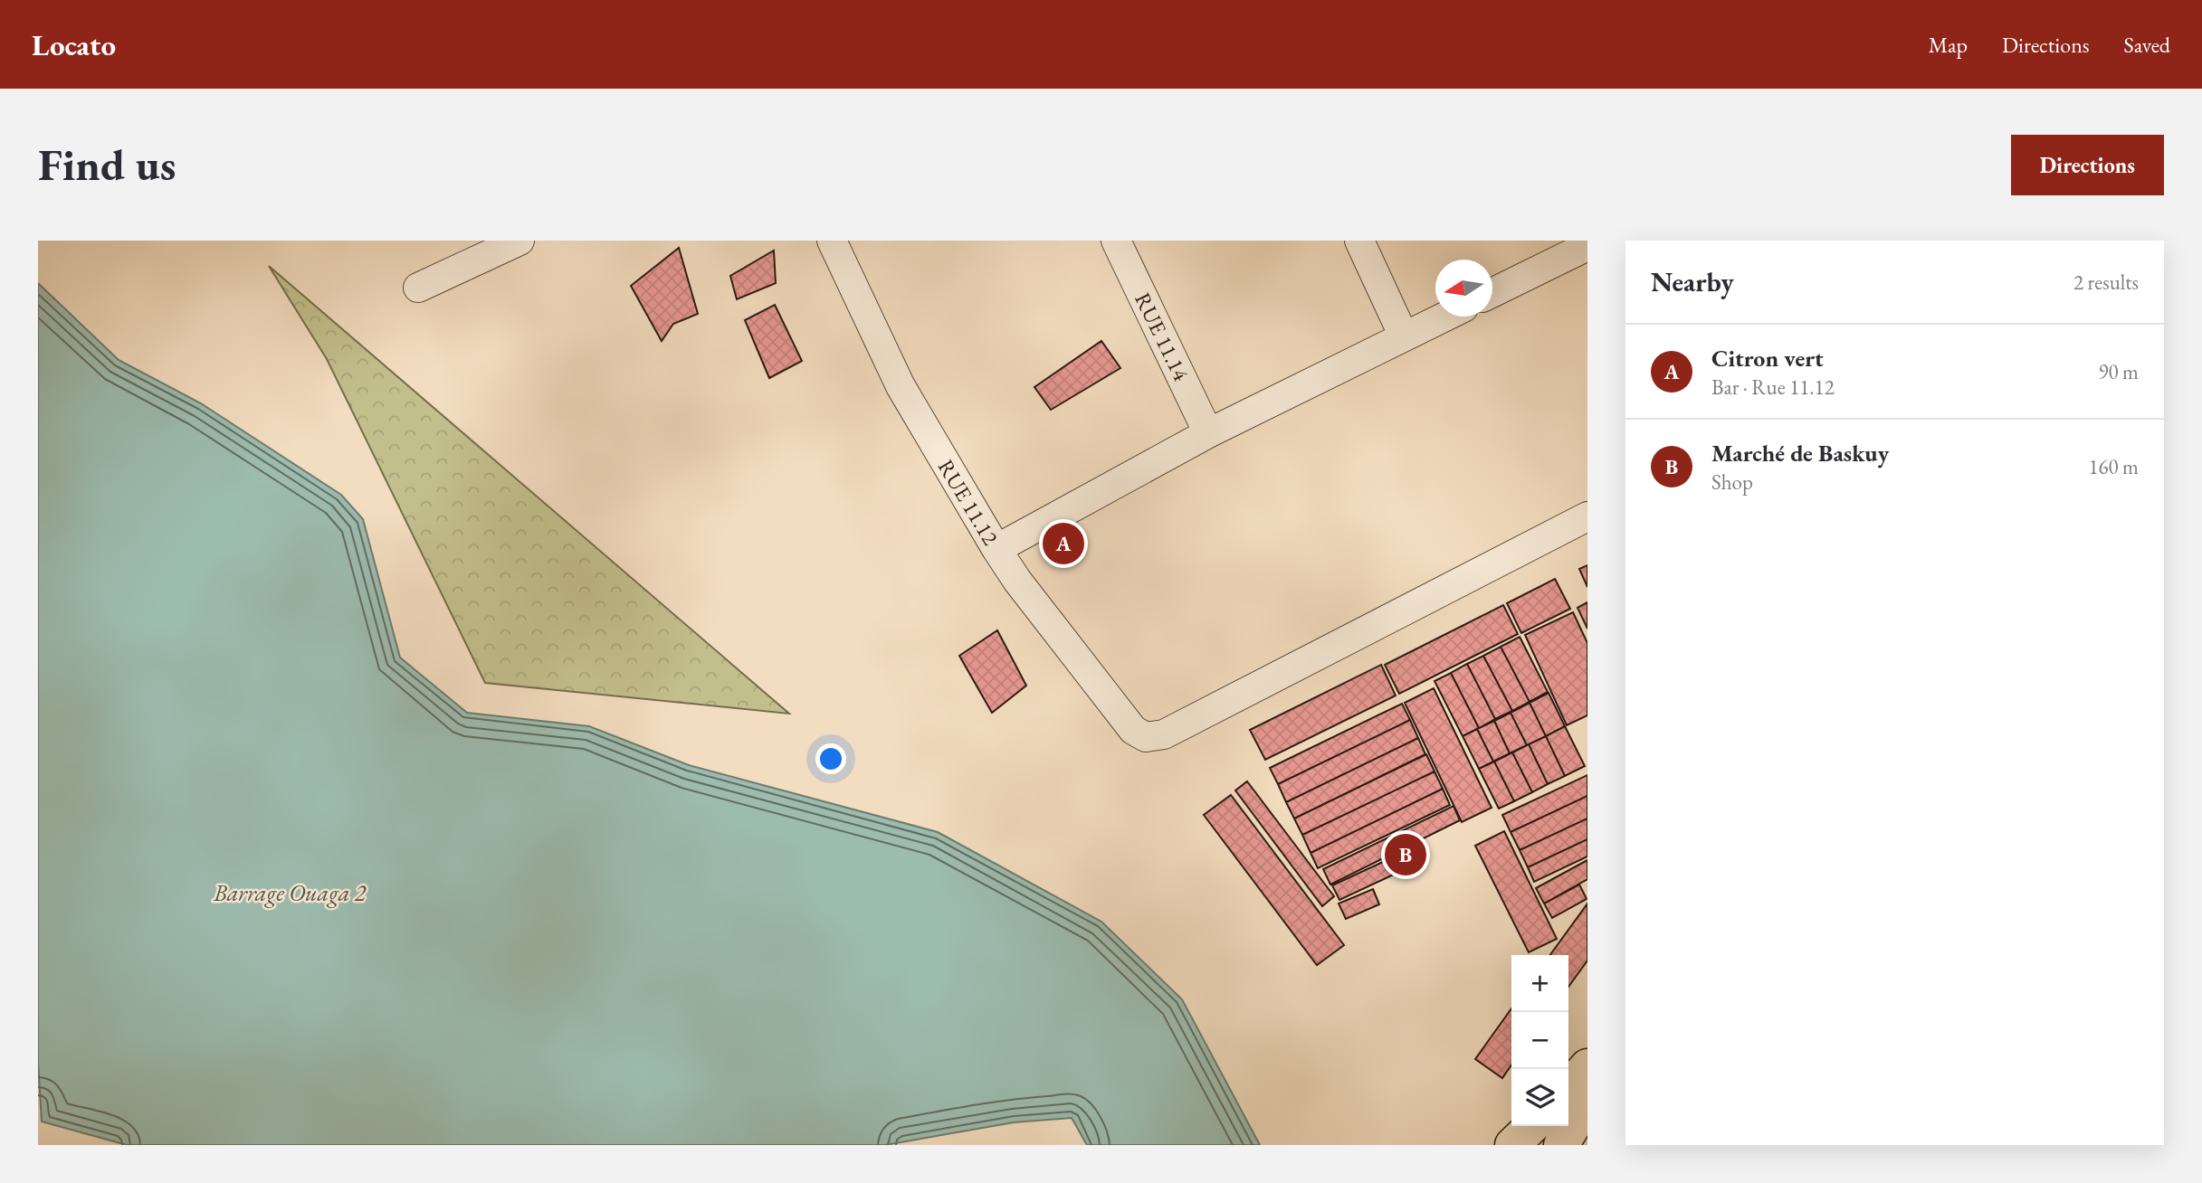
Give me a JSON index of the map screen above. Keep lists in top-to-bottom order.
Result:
{
  "streets": {
    "street": ["RUE 11.14", "RUE 11.12"]
  },
  "water": ["Barrage Ouaga 2"],
  "north": "left",
  "page": {
    "header": "Locato",
    "nav": ["Map", "Directions", "Saved"],
    "buttons": "Directions",
    "title": "Find us",
    "heading": ["Nearby", "2 results"],
    "list": [
      {
        "mark": "A",
        "name": "Citron vert",
        "note": "Bar · Rue 11.12",
        "value": "90 m"
      },
      {
        "mark": "B",
        "name": "Marché de Baskuy",
        "note": "Shop",
        "value": "160 m"
      }
    ],
    "pins": ["A", "B"],
    "map_buttons": ["+", "−"]
  }
}
